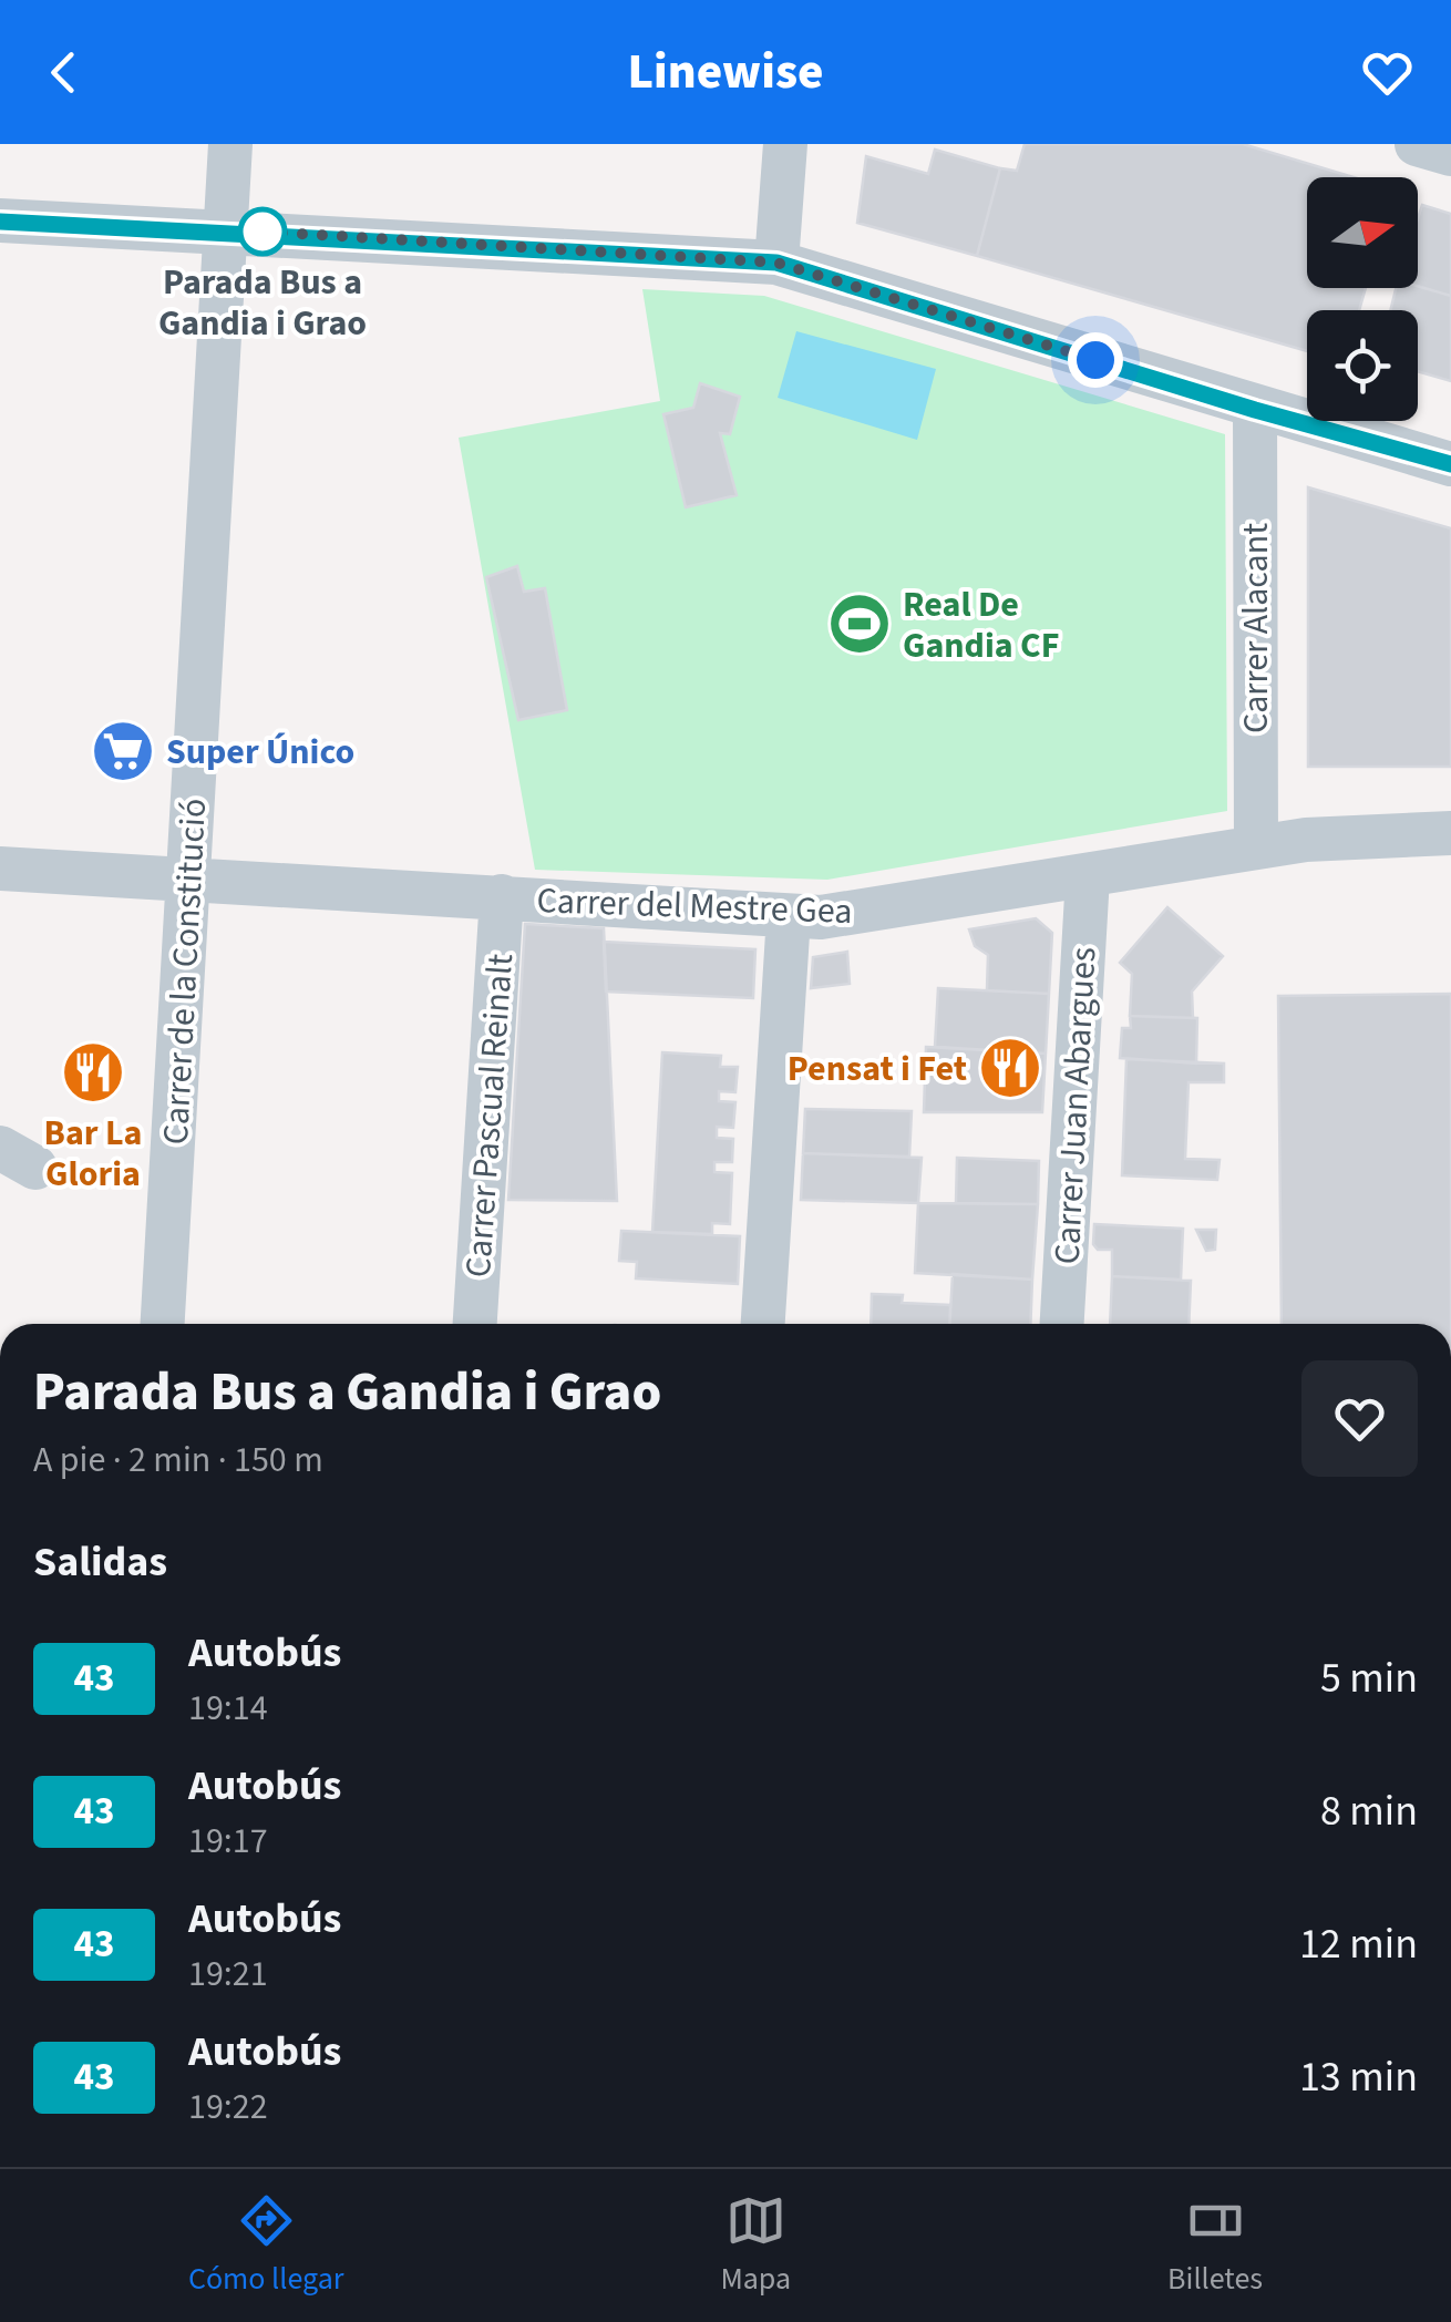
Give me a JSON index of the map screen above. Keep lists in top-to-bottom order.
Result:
{
  "streets": {
    "street": [
      "Carrer Alacant",
      "Carrer del Mestre Gea",
      "Carrer de la Constitució",
      "Carrer Juan Abargues",
      "Carrer Pascual Reinalt"
    ]
  },
  "crossings": [
    ["Carrer Alacant", "Carrer del Mestre Gea"],
    ["Carrer del Mestre Gea", "Carrer de la Constitució"],
    ["Carrer del Mestre Gea", "Carrer Juan Abargues"],
    ["Carrer del Mestre Gea", "Carrer Pascual Reinalt"]
  ],
  "places": {
    "other": ["Parada Bus a Gandia i Grao"],
    "sports": ["Real De Gandia CF"],
    "supermarket": ["Super Único"],
    "restaurant": ["Pensat i Fet", "Bar La Gloria"]
  },
  "lines": ["bus line 43"],
  "north": "right",
  "page": {
    "header": "Linewise",
    "heading": [
      ["Parada Bus a Gandia i Grao", "A pie · 2 min · 150 m"],
      "Salidas"
    ],
    "list": [
      {
        "mark": "43",
        "name": "Autobús",
        "note": "19:14",
        "value": "5 min"
      },
      {
        "mark": "43",
        "name": "Autobús",
        "note": "19:17",
        "value": "8 min"
      },
      {
        "mark": "43",
        "name": "Autobús",
        "note": "19:21",
        "value": "12 min"
      },
      {
        "mark": "43",
        "name": "Autobús",
        "note": "19:22",
        "value": "13 min"
      }
    ],
    "tabs": ["Cómo llegar", "Mapa", "Billetes"]
  }
}
